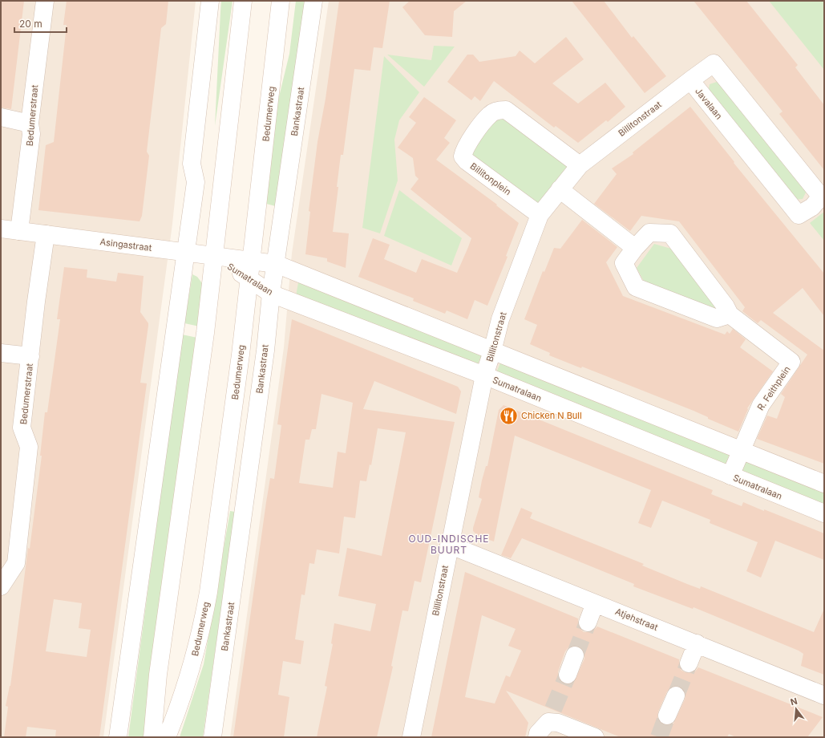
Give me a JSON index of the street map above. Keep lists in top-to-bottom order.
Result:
{
  "streets": {
    "street": [
      "Javalaan",
      "Bankastraat",
      "Bedumerweg",
      "Bedumerstraat",
      "Billitonstraat",
      "Billitonplein",
      "Asingastraat",
      "Sumatralaan",
      "R. Feithplein",
      "Atjehstraat"
    ]
  },
  "crossings": [
    ["Javalaan", "Billitonstraat"],
    ["Bankastraat", "Sumatralaan"],
    ["Bedumerweg", "Asingastraat"],
    ["Bedumerweg", "Sumatralaan"],
    ["Bedumerstraat", "Asingastraat"],
    ["Billitonstraat", "Billitonplein"],
    ["Billitonstraat", "Sumatralaan"],
    ["Billitonstraat", "Atjehstraat"],
    ["Asingastraat", "Sumatralaan"],
    ["Sumatralaan", "R. Feithplein"]
  ],
  "districts": ["OUD-INDISCHE BUURT"],
  "places": {
    "restaurant": ["Chicken N Bull"]
  },
  "scale_bar": "20 m",
  "north": "top"
}
